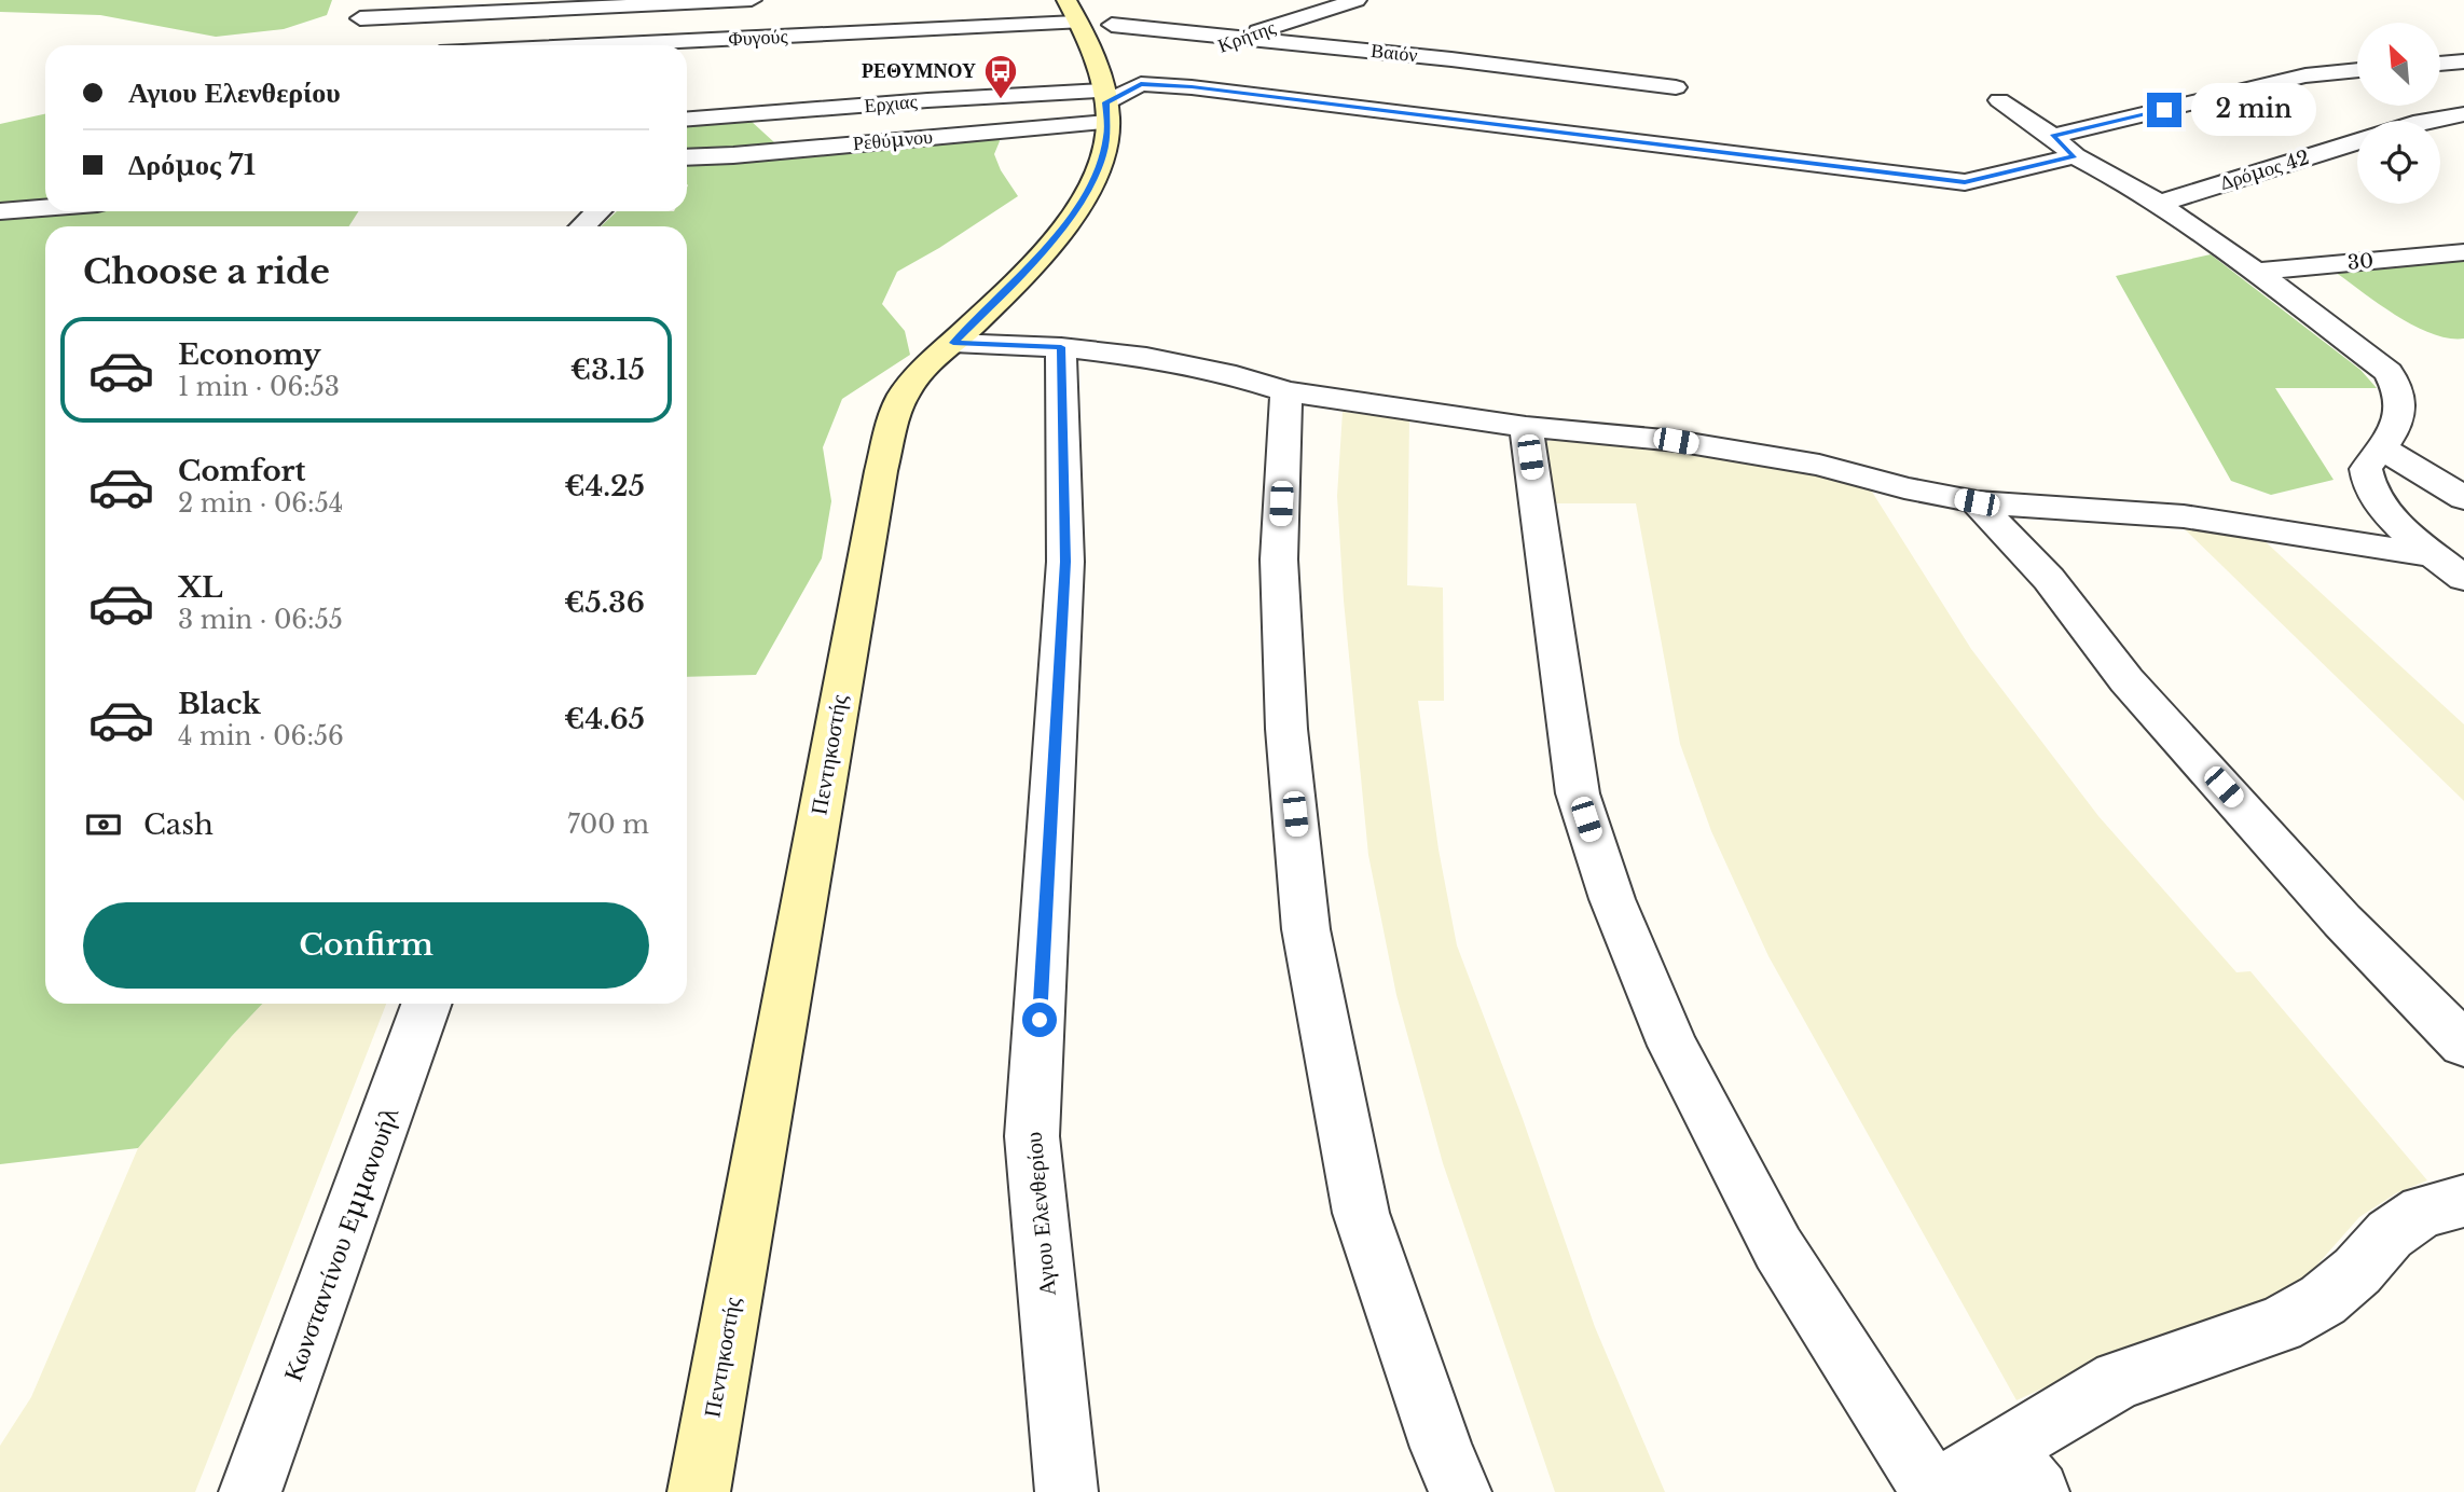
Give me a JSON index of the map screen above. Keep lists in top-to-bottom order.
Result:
{
  "streets": {
    "street": [
      "Κρήτης",
      "Φυγούς",
      "Βαιόν",
      "Ερχιας",
      "Ρεθύμνου",
      "Δρόμος 42",
      "30",
      "Πεντηκοστής",
      "Αγιου Ελενθερίου",
      "Κωνσταντίνου Εμμανουήλ"
    ]
  },
  "crossings": [
    ["Κρήτης", "Βαιόν"],
    ["Ερχιας", "Ρεθύμνου"],
    ["Ερχιας", "Πεντηκοστής"],
    ["Ρεθύμνου", "Πεντηκοστής"]
  ],
  "places": {
    "bus stop": ["ΡΕΘΥΜΝΟΥ"]
  },
  "north": "top left",
  "page": {
    "banner": ["Αγιου Ελενθερίου", "Δρόμος 71"],
    "bubble": "2 min",
    "heading": "Choose a ride",
    "list": [
      {
        "name": "Economy",
        "note": "1 min · 06:53",
        "value": "€3.15"
      },
      {
        "name": "Comfort",
        "note": "2 min · 06:54",
        "value": "€4.25"
      },
      {
        "name": "XL",
        "note": "3 min · 06:55",
        "value": "€5.36"
      },
      {
        "name": "Black",
        "note": "4 min · 06:56",
        "value": "€4.65"
      }
    ],
    "pay": ["Cash", "700 m"],
    "buttons": "Confirm"
  }
}
